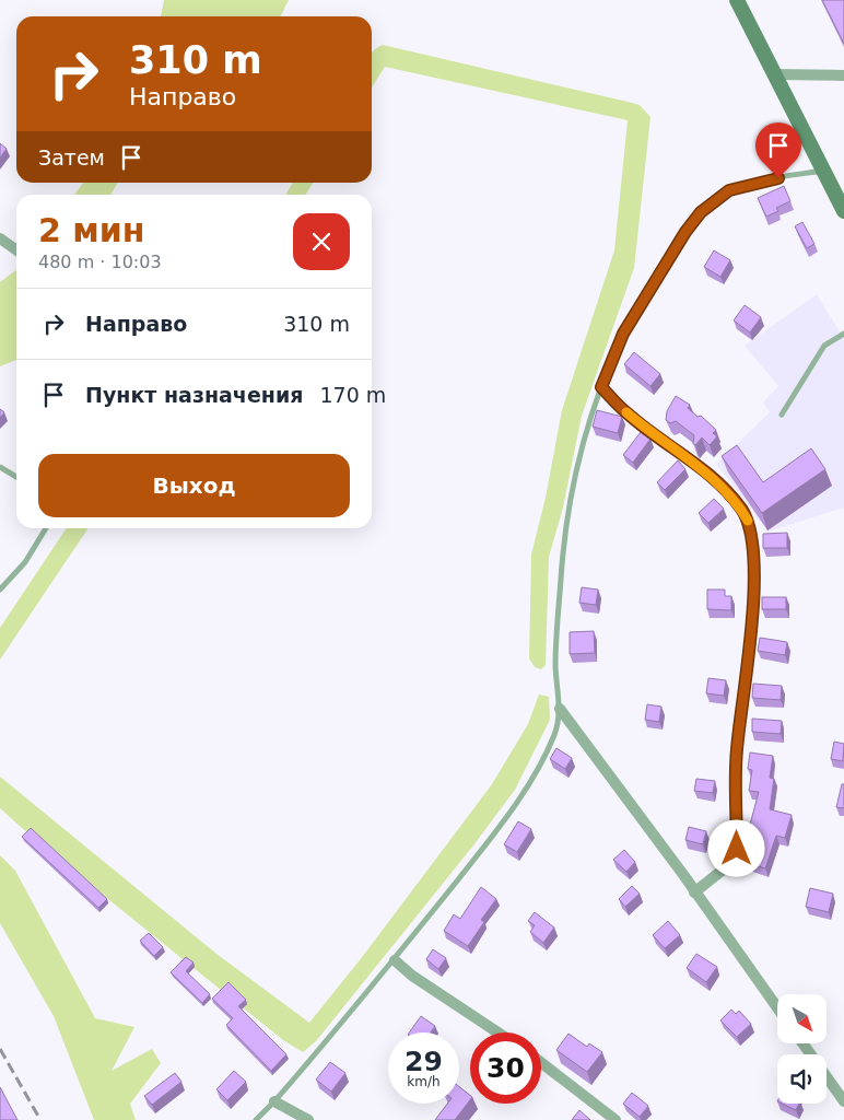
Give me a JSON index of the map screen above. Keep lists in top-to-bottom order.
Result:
{
  "north": "bottom right",
  "page": {
    "turn": ["310 m", "Направо"],
    "then": "Затем",
    "heading": ["2 мин", "480 m · 10:03"],
    "list": [
      {
        "name": "Направо",
        "value": "310 m"
      },
      {
        "name": "Пункт назначения",
        "value": "170 m"
      }
    ],
    "buttons": "Выход",
    "speed": "29 km/h",
    "limit": "30"
  }
}
